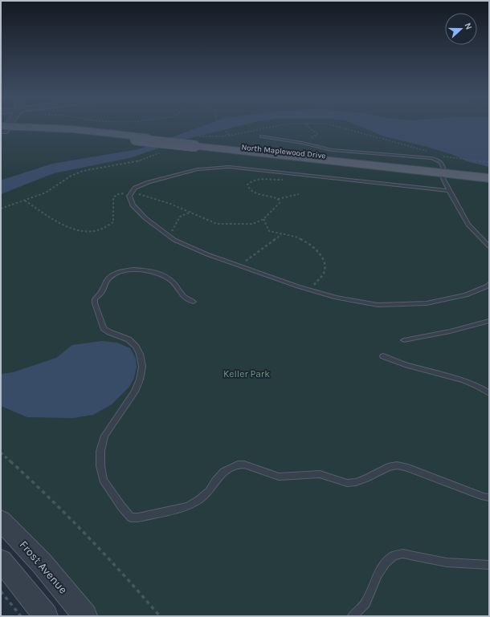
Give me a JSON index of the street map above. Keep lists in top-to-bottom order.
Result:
{
  "streets": {
    "main road": ["North Maplewood Drive"],
    "street": ["Frost Avenue"]
  },
  "parks": ["Keller Park"],
  "north": "right"
}
